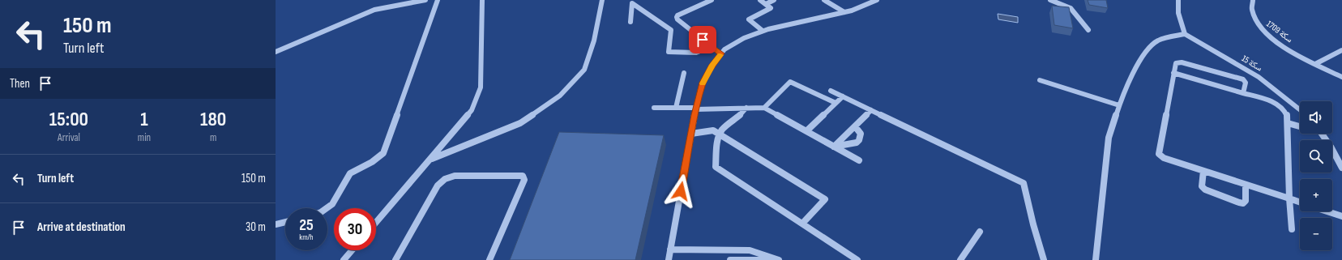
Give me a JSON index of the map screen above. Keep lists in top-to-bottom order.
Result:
{
  "streets": {
    "street": ["سكة 1709", "سكة 15"]
  },
  "page": {
    "turn": ["150 m", "Turn left"],
    "then": "Then",
    "eta": [
      "15:00",
      "Arrival",
      "1",
      "min",
      "180",
      "m"
    ],
    "map_buttons": ["+", "−"],
    "list": [
      {
        "name": "Turn left",
        "value": "150 m"
      },
      {
        "name": "Arrive at destination",
        "value": "30 m"
      }
    ],
    "speed": "25 km/h",
    "limit": "30"
  }
}
